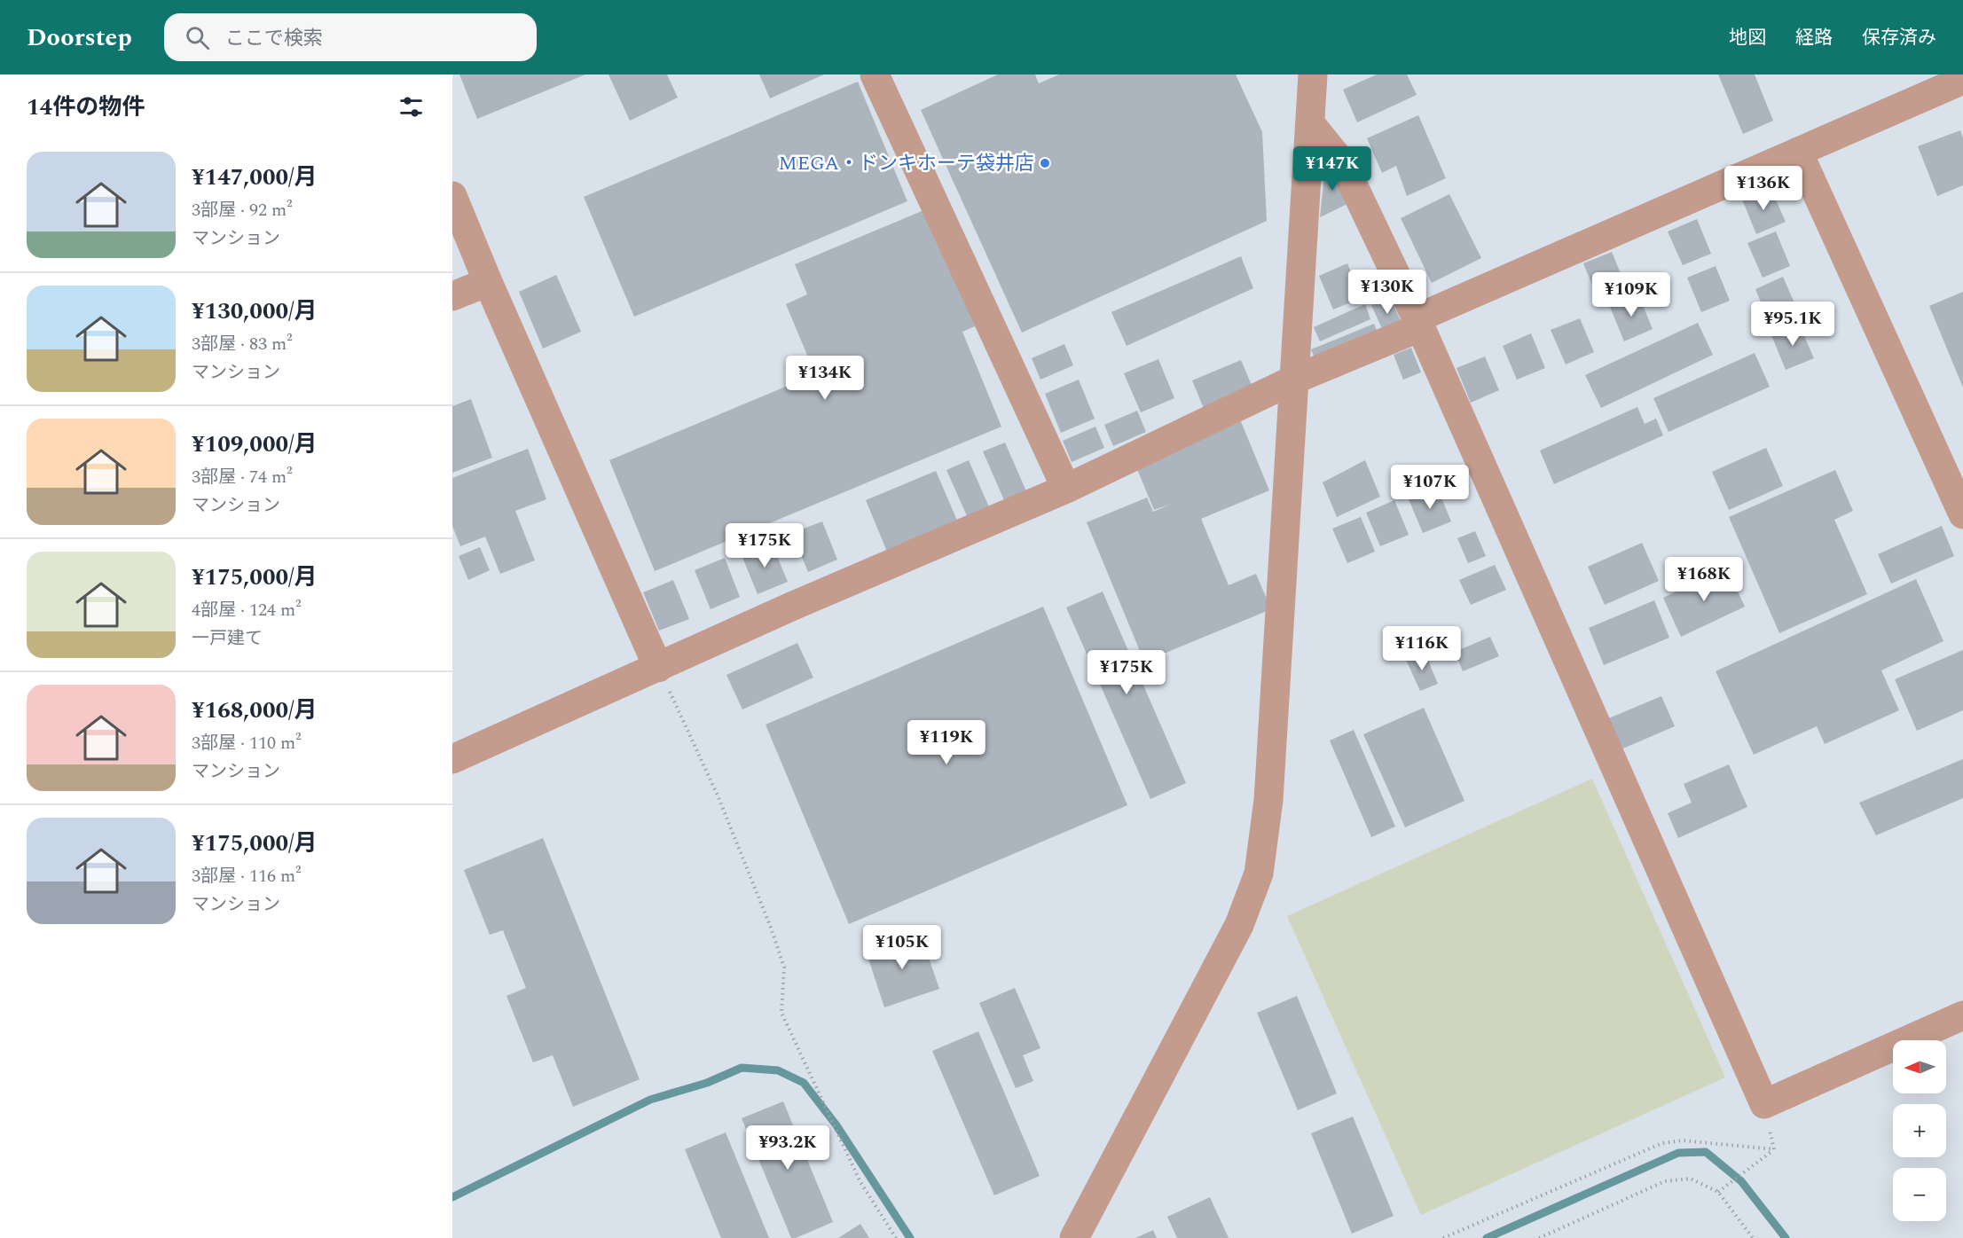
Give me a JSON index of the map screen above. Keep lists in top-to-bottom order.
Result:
{
  "places": ["MEGA・ドンキホーテ袋井店"],
  "north": "left",
  "page": {
    "header": "Doorstep",
    "search": "ここで検索",
    "nav": ["地図", "経路", "保存済み"],
    "heading": "14件の物件",
    "list": [
      {
        "name": "¥147,000/月",
        "note": "3部屋 · 92 m² · マンション"
      },
      {
        "name": "¥130,000/月",
        "note": "3部屋 · 83 m² · マンション"
      },
      {
        "name": "¥109,000/月",
        "note": "3部屋 · 74 m² · マンション"
      },
      {
        "name": "¥175,000/月",
        "note": "4部屋 · 124 m² · 一戸建て"
      },
      {
        "name": "¥168,000/月",
        "note": "3部屋 · 110 m² · マンション"
      },
      {
        "name": "¥175,000/月",
        "note": "3部屋 · 116 m² · マンション"
      }
    ],
    "price": [
      "¥147K",
      "¥136K",
      "¥130K",
      "¥109K",
      "¥95.1K",
      "¥134K",
      "¥107K",
      "¥175K",
      "¥168K",
      "¥116K",
      "¥175K",
      "¥119K",
      "¥105K",
      "¥93.2K"
    ],
    "map_buttons": ["+", "−"]
  }
}
